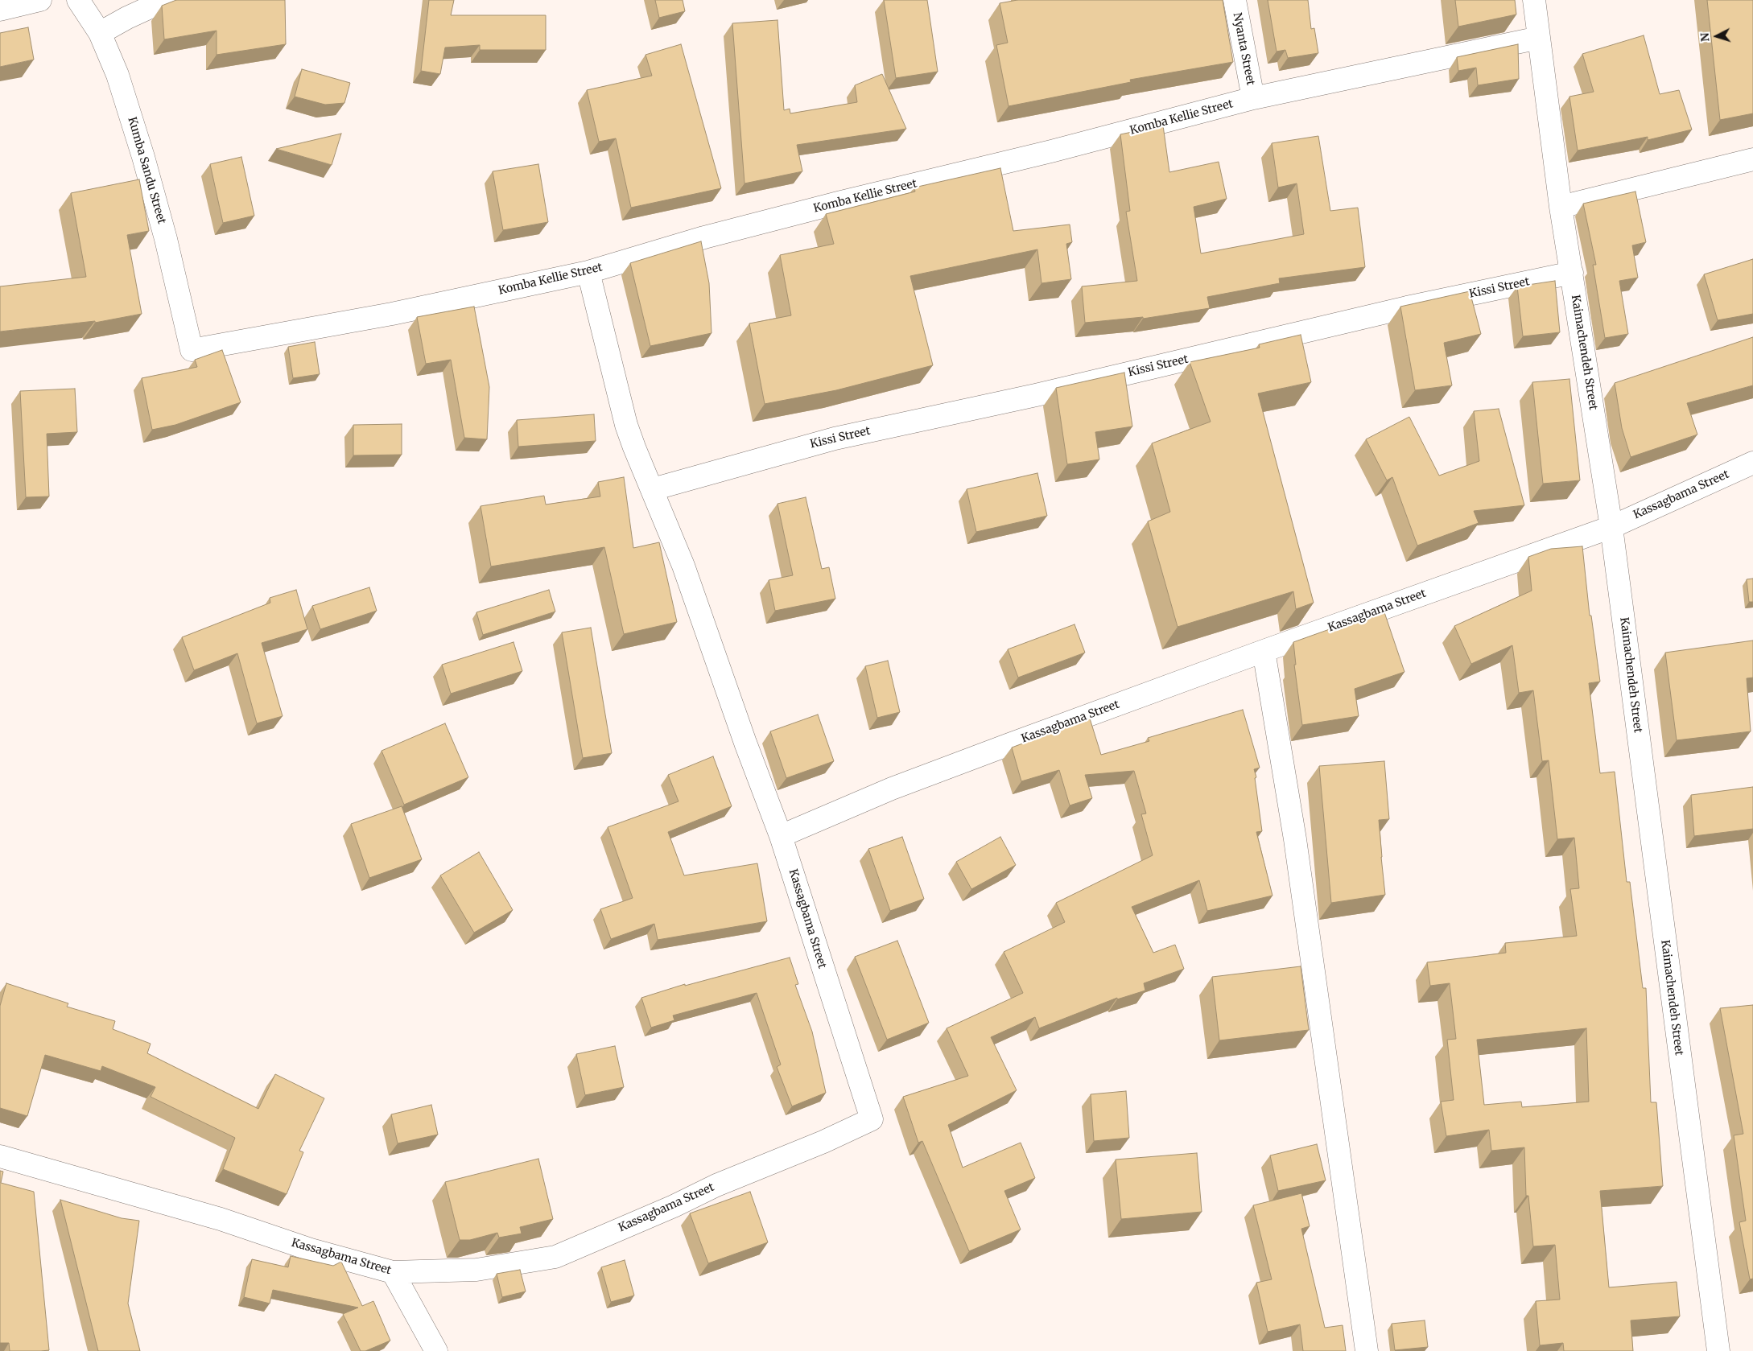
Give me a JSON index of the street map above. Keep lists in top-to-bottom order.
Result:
{
  "streets": {
    "street": [
      "Nyanta Street",
      "Komba Kellie Street",
      "Kumba Sandu Street",
      "Kissi Street",
      "Kaimachendeh Street",
      "Kassagbama Street"
    ]
  },
  "crossings": [
    ["Nyanta Street", "Komba Kellie Street"],
    ["Komba Kellie Street", "Kumba Sandu Street"],
    ["Komba Kellie Street", "Kaimachendeh Street"],
    ["Kissi Street", "Kaimachendeh Street"],
    ["Kaimachendeh Street", "Kassagbama Street"]
  ],
  "north": "left"
}
